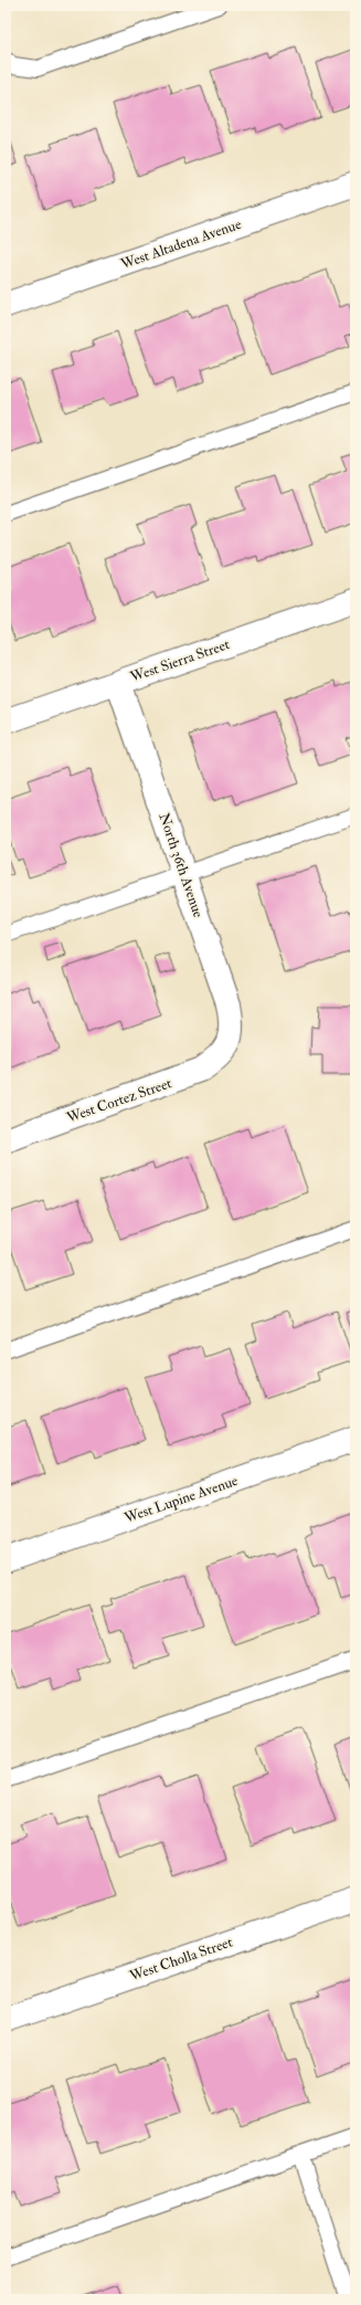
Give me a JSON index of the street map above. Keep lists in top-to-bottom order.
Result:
{
  "streets": {
    "street": [
      "West Altadena Avenue",
      "West Sierra Street",
      "North 36th Avenue",
      "West Cortez Street",
      "West Lupine Avenue",
      "West Cholla Street"
    ]
  },
  "crossings": [
    ["West Sierra Street", "North 36th Avenue"],
    ["North 36th Avenue", "West Cortez Street"]
  ]
}
